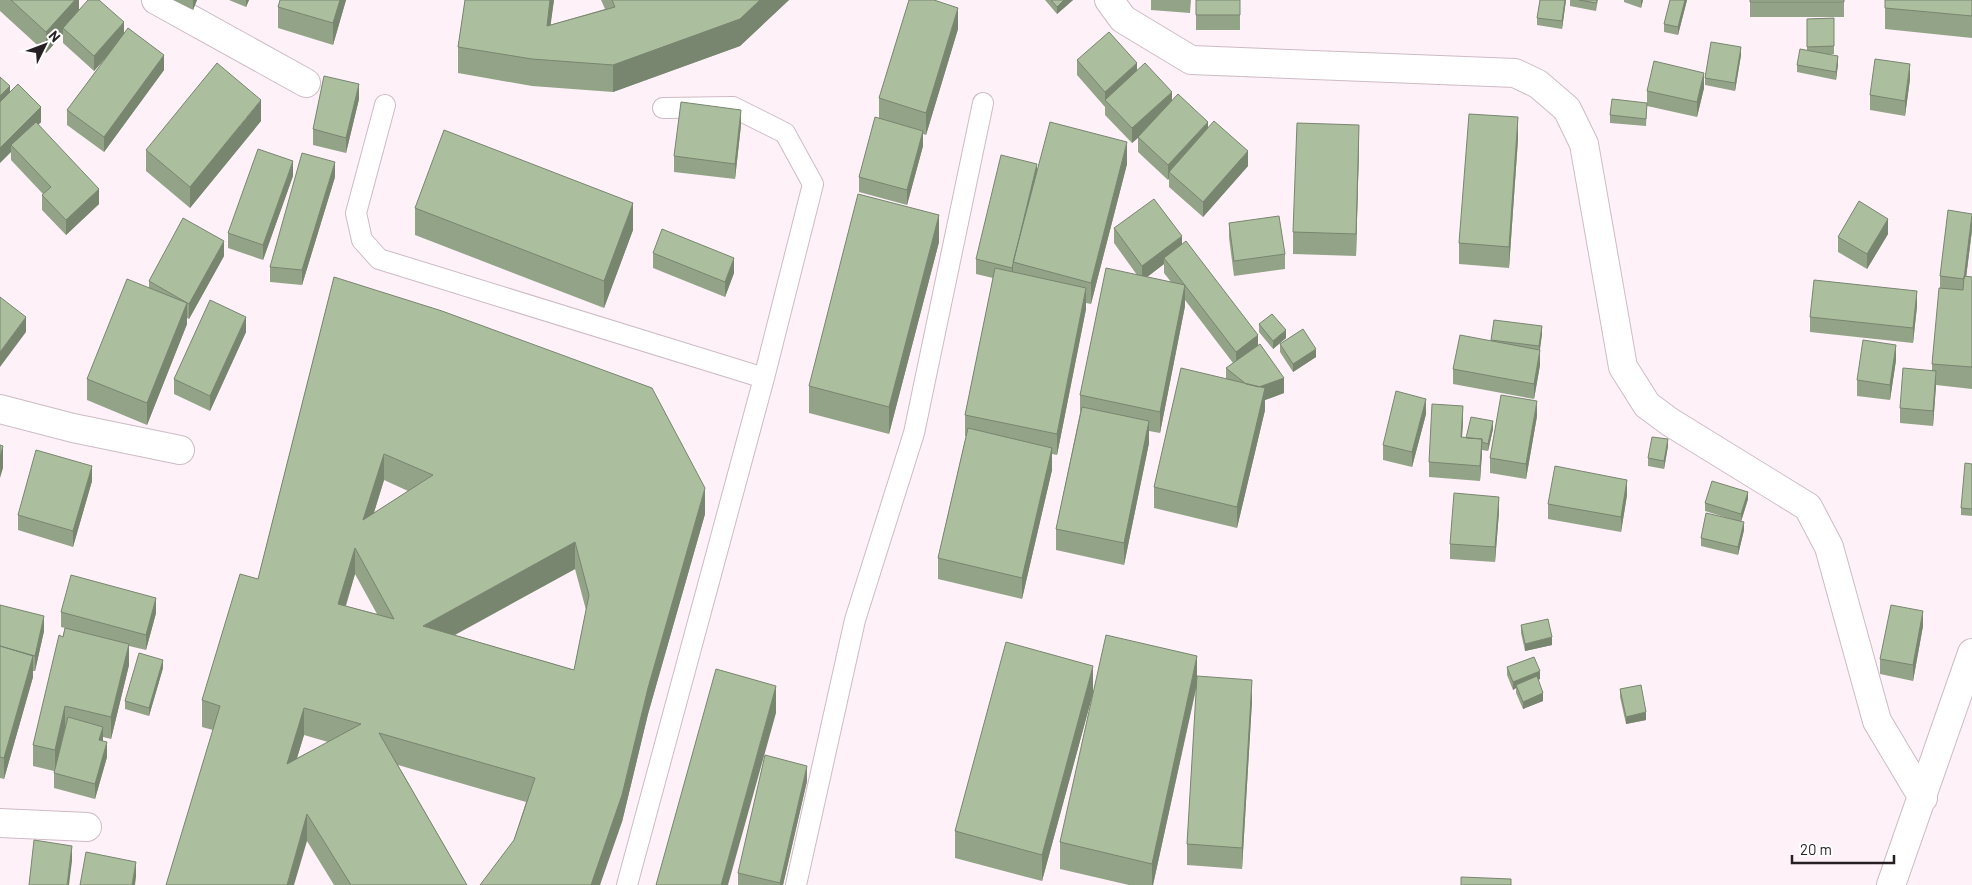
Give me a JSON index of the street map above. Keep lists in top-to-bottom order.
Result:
{
  "scale_bar": "20 m",
  "north": "top right"
}
